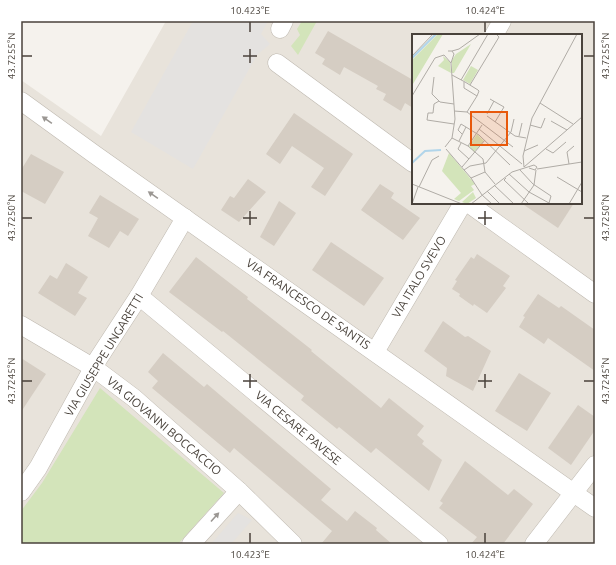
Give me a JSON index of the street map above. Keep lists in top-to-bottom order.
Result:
{
  "streets": {
    "street": [
      "VIA ITALO SVEVO",
      "VIA FRANCESCO DE SANTIS",
      "VIA GIUSEPPE UNGARETTI",
      "VIA GIOVANNI BOCCACCIO",
      "VIA CESARE PAVESE"
    ]
  },
  "crossings": [
    ["VIA ITALO SVEVO", "VIA FRANCESCO DE SANTIS"],
    ["VIA FRANCESCO DE SANTIS", "VIA GIUSEPPE UNGARETTI"],
    ["VIA GIUSEPPE UNGARETTI", "VIA GIOVANNI BOCCACCIO"],
    ["VIA GIUSEPPE UNGARETTI", "VIA CESARE PAVESE"]
  ],
  "coordinates": [
    "10.423°E",
    "10.424°E",
    "43.7255°N",
    "43.7250°N",
    "43.7245°N"
  ]
}
